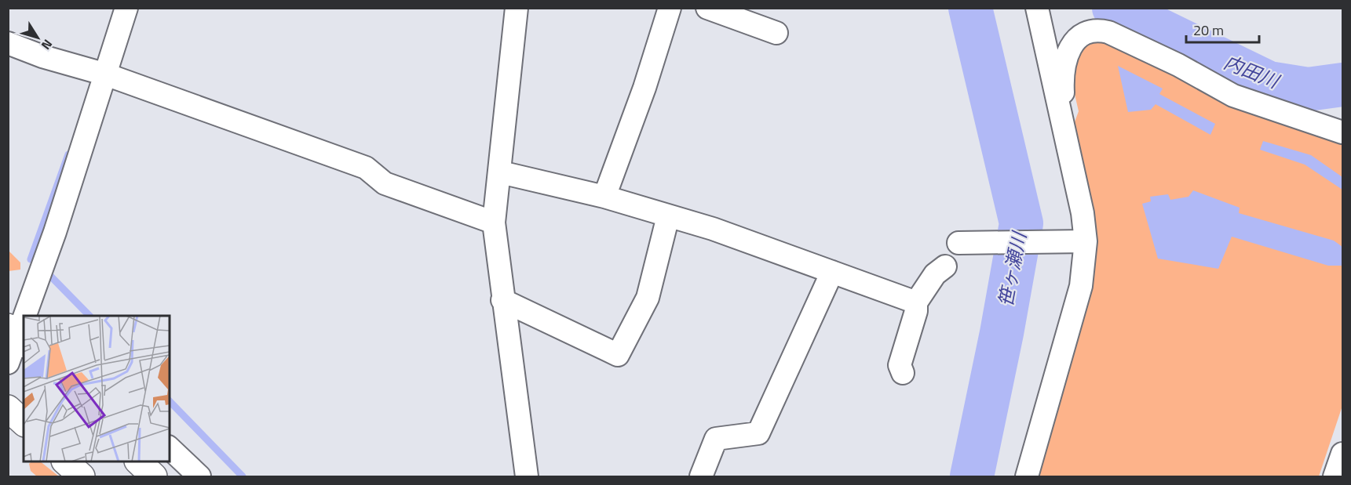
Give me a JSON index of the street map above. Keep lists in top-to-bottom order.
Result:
{
  "water": ["内田川", "笹ヶ瀬川"],
  "scale_bar": "20 m",
  "north": "bottom right"
}
